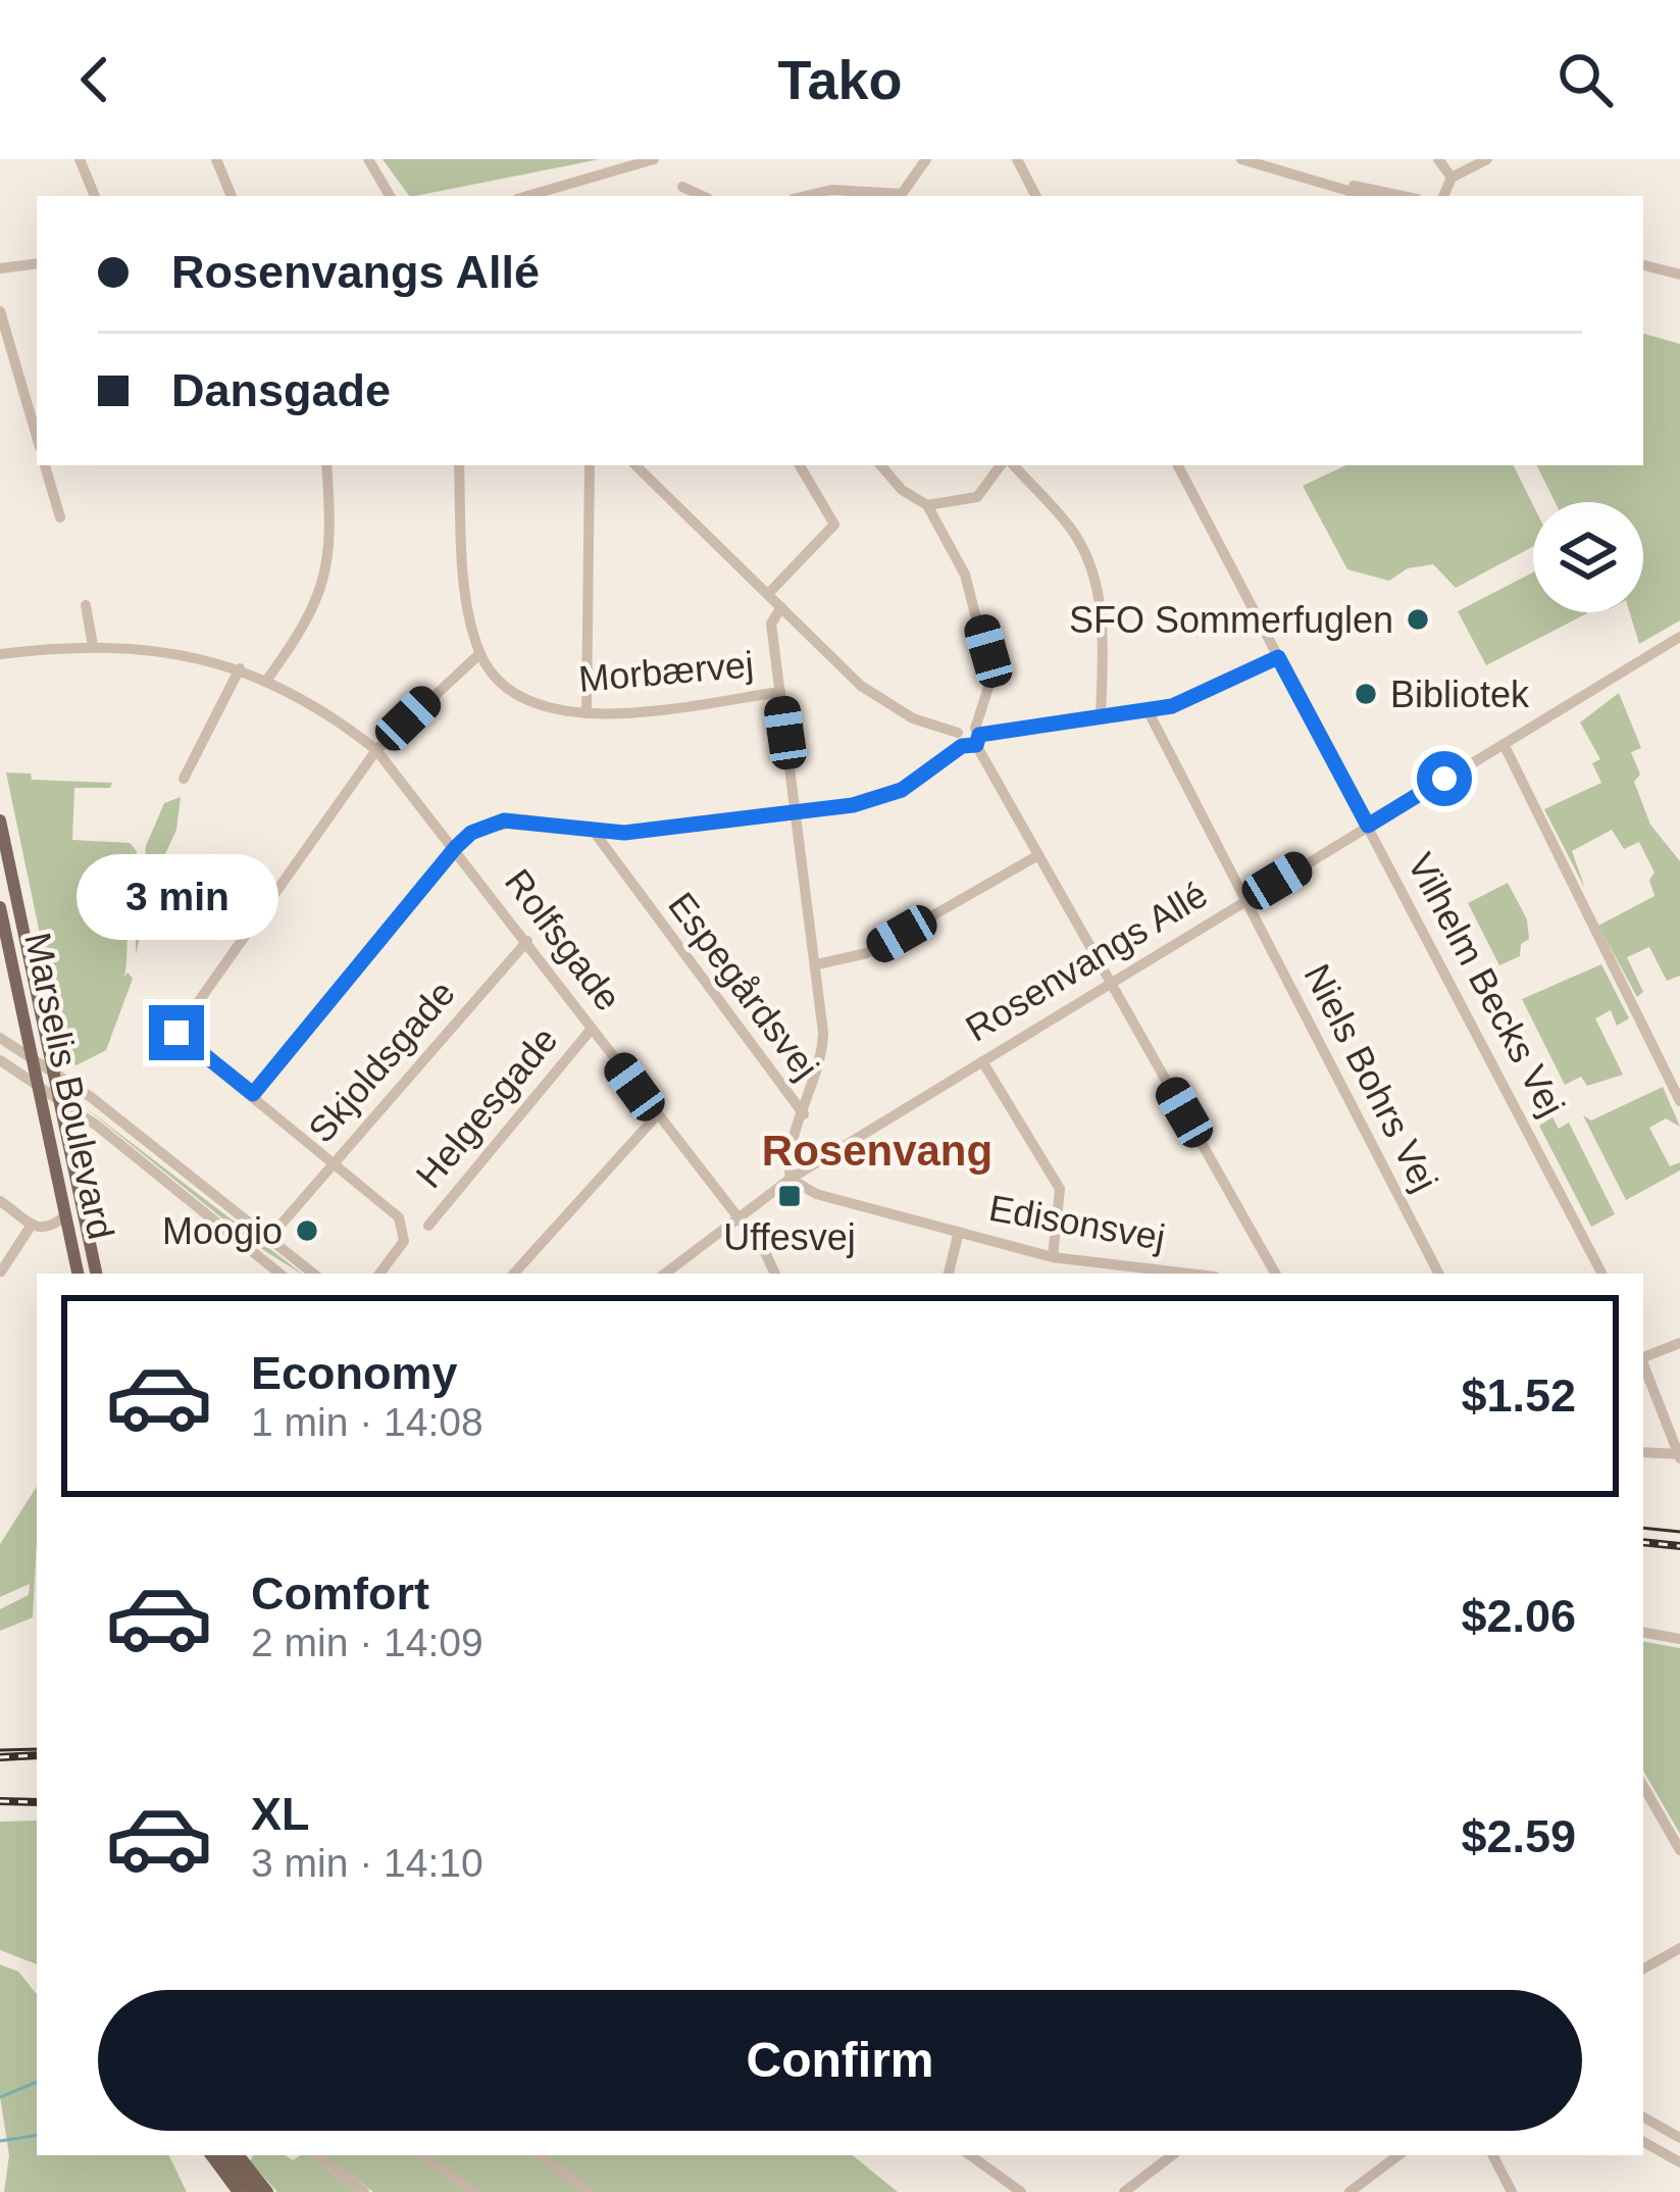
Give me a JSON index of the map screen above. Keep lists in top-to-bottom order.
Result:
{
  "streets": {
    "main road": ["Marselis Boulevard"],
    "street": [
      "Morbærvej",
      "Rolfsgade",
      "Rosenvangs Allé",
      "Vilhelm Becks Vej",
      "Espegårdsvej",
      "Skjoldsgade",
      "Niels Bohrs Vej",
      "Helgesgade",
      "Edisonsvej"
    ]
  },
  "crossings": [
    ["Rolfsgade", "Rosenvangs Allé"],
    ["Rolfsgade", "Skjoldsgade"],
    ["Rolfsgade", "Helgesgade"],
    ["Rosenvangs Allé", "Vilhelm Becks Vej"],
    ["Rosenvangs Allé", "Niels Bohrs Vej"],
    ["Rosenvangs Allé", "Edisonsvej"]
  ],
  "districts": ["Rosenvang"],
  "places": {
    "other": ["SFO Sommerfuglen", "Bibliotek", "Moogio"],
    "transit": ["Uffesvej"]
  },
  "page": {
    "header": "Tako",
    "banner": ["Rosenvangs Allé", "Dansgade"],
    "bubble": "3 min",
    "list": [
      {
        "name": "Economy",
        "note": "1 min · 14:08",
        "value": "$1.52"
      },
      {
        "name": "Comfort",
        "note": "2 min · 14:09",
        "value": "$2.06"
      },
      {
        "name": "XL",
        "note": "3 min · 14:10",
        "value": "$2.59"
      }
    ],
    "buttons": "Confirm"
  }
}
